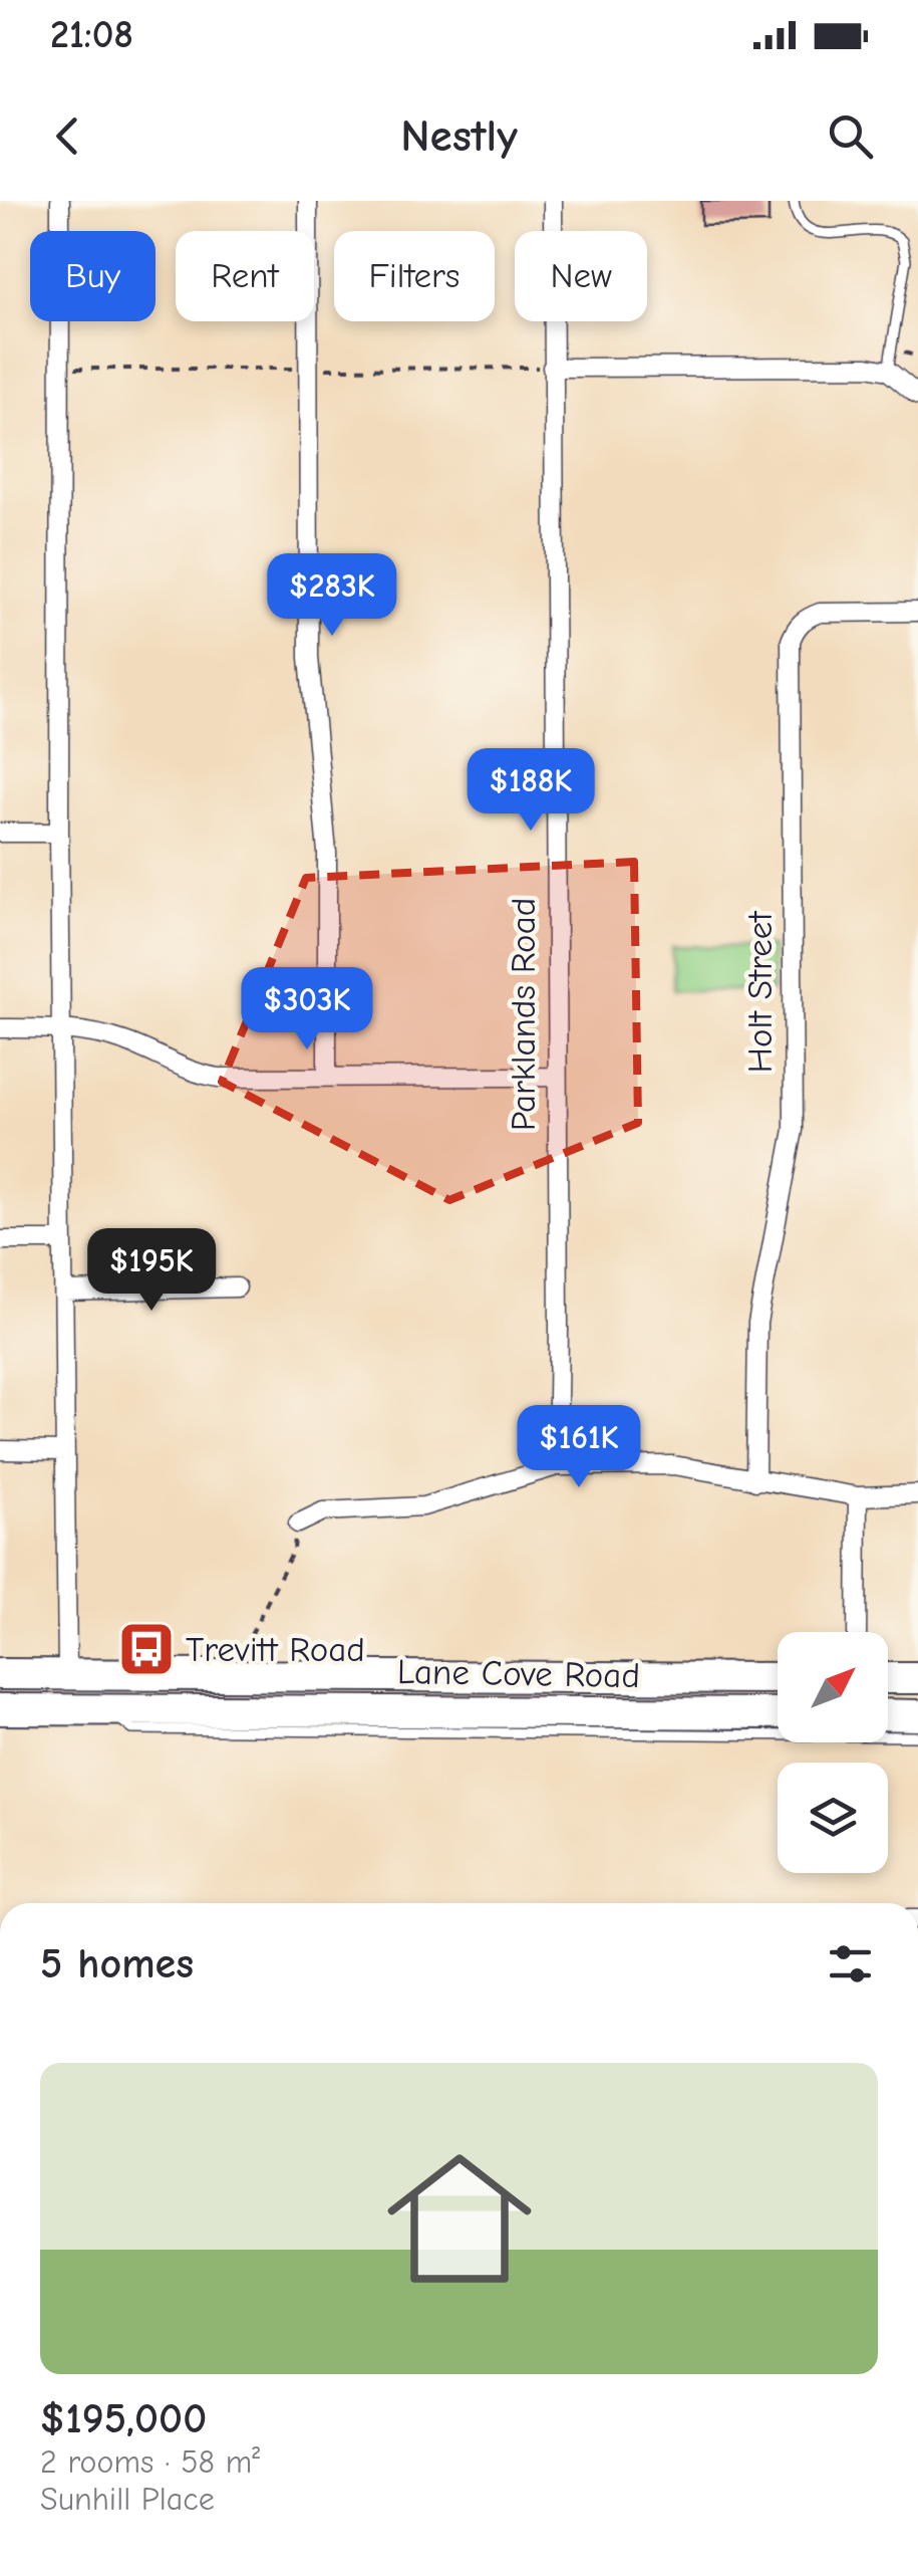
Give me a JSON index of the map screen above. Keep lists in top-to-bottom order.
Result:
{
  "streets": {
    "highway": ["Lane Cove Road"],
    "street": ["Holt Street", "Parklands Road"]
  },
  "places": {
    "bus stop": ["Trevitt Road"]
  },
  "north": "top right",
  "page": {
    "status": "21:08",
    "header": "Nestly",
    "chip": [
      "Buy",
      "Rent",
      "Filters",
      "New"
    ],
    "price": [
      "$283K",
      "$188K",
      "$303K",
      "$195K",
      "$161K"
    ],
    "heading": "5 homes",
    "list": [
      {
        "name": "$195,000",
        "note": "2 rooms · 58 m² · Sunhill Place"
      }
    ]
  }
}
